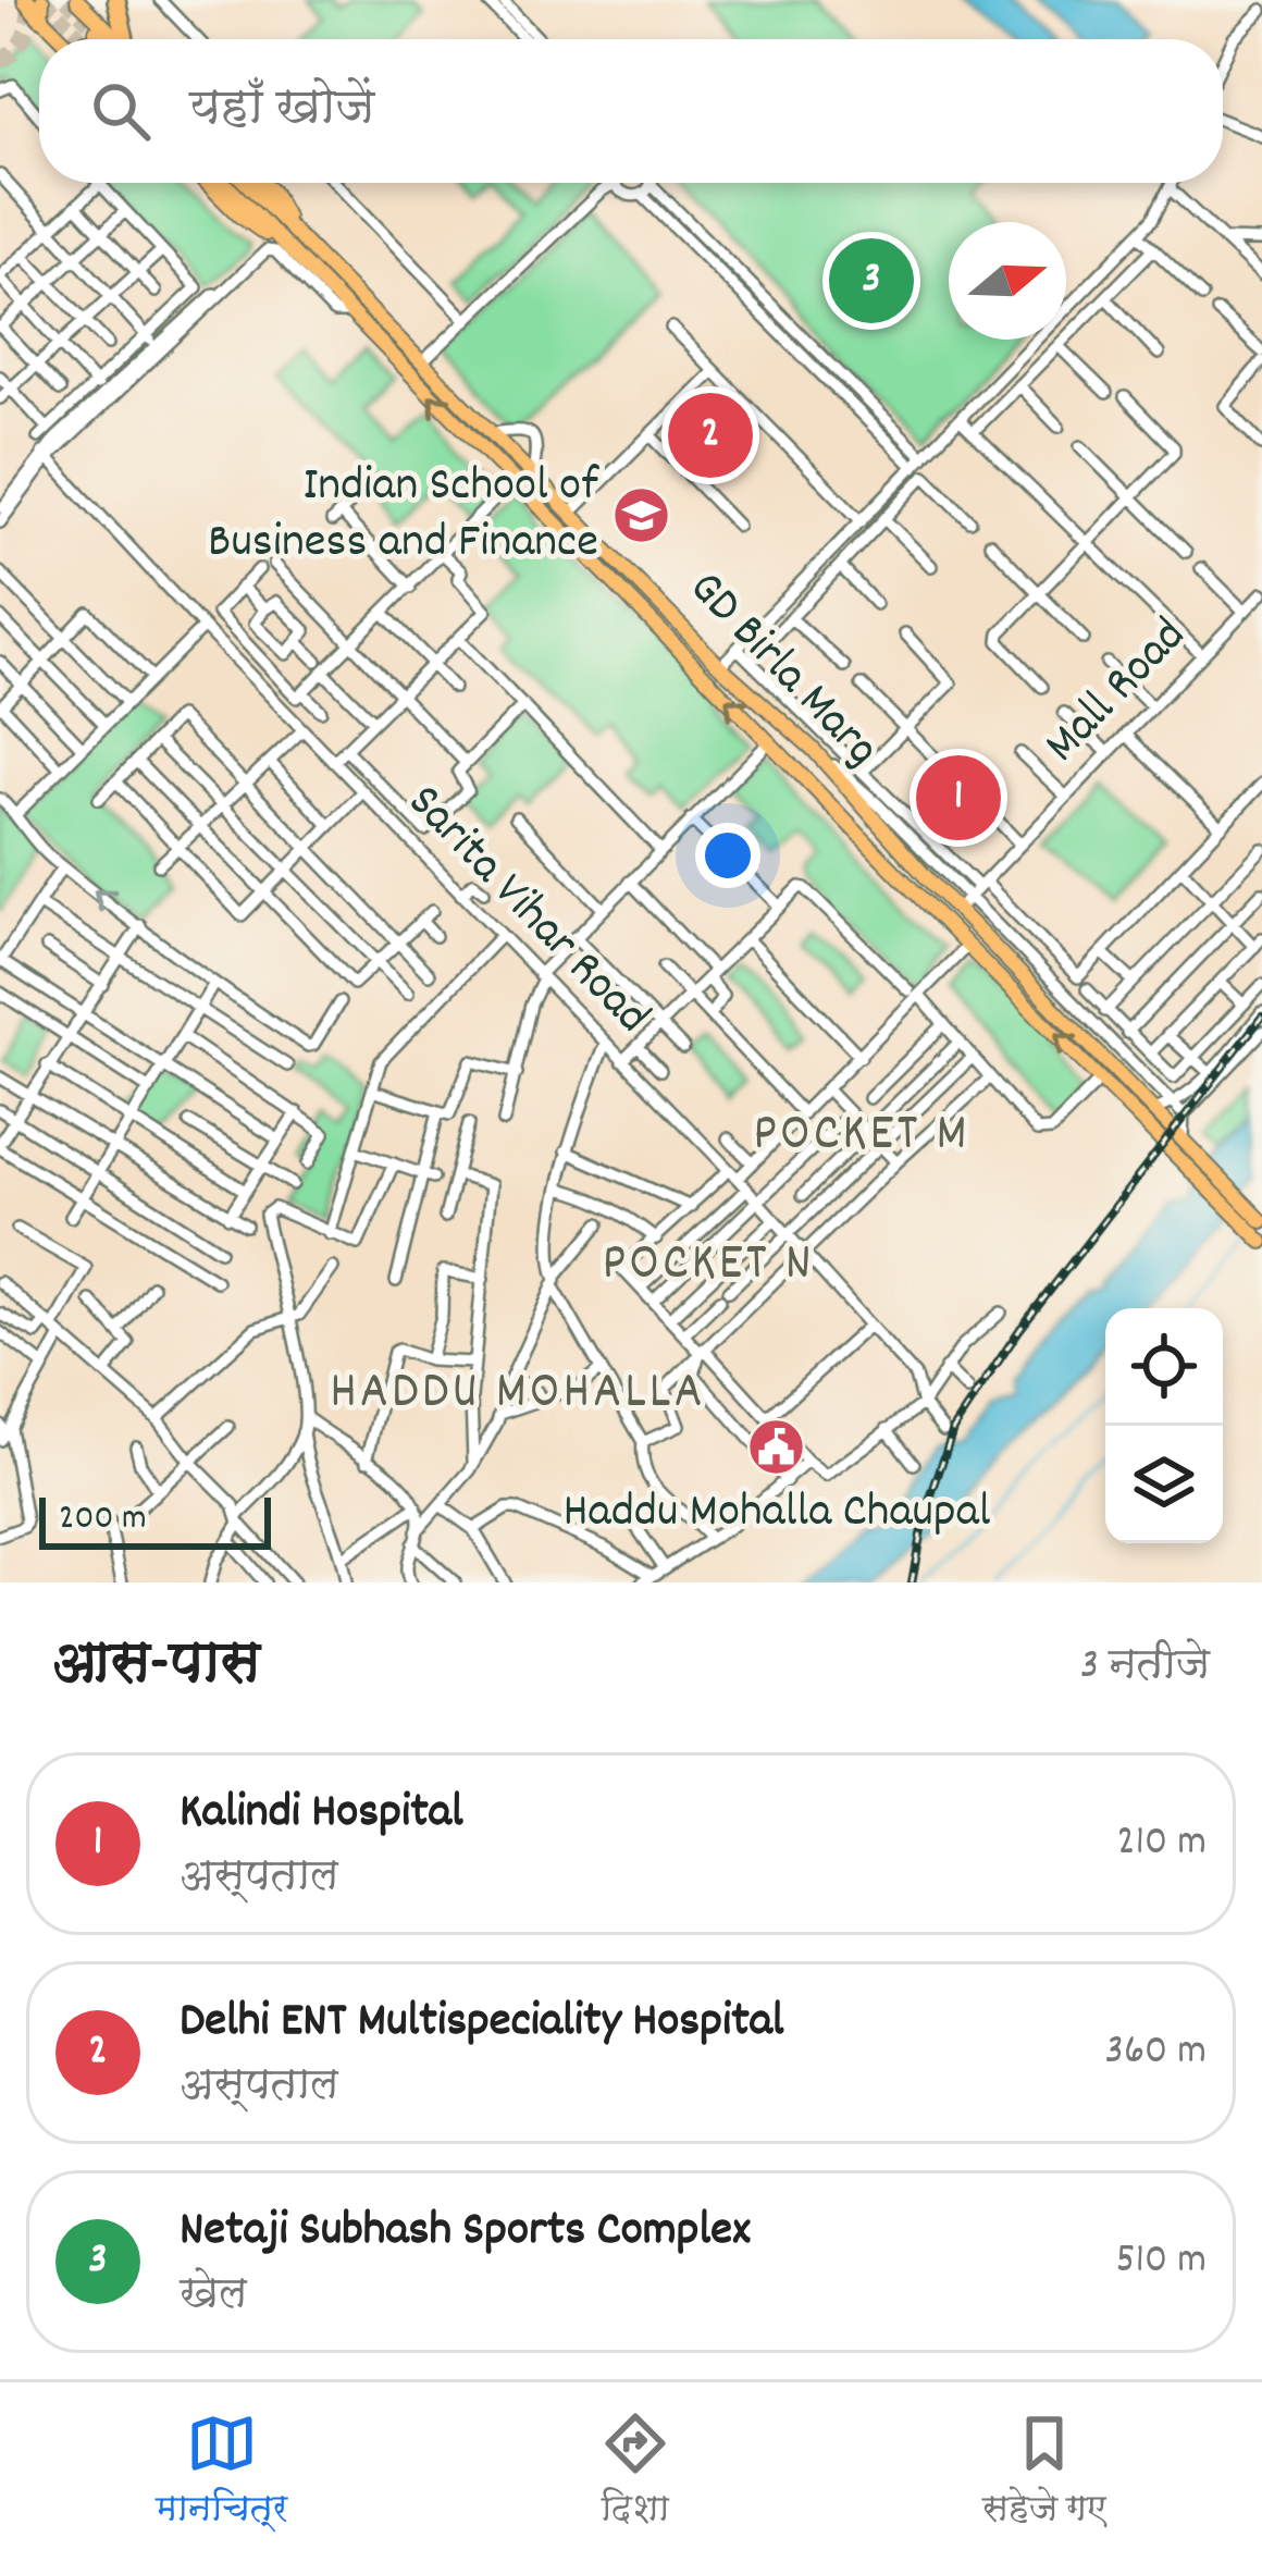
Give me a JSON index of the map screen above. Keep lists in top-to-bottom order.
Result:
{
  "streets": {
    "main road": ["GD Birla Marg"],
    "street": ["Mall Road", "Sarita Vihar Road"]
  },
  "crossings": [
    ["GD Birla Marg", "Mall Road"]
  ],
  "districts": ["POCKET M", "POCKET N", "HADDU MOHALLA"],
  "places": {
    "school or university": ["Indian School of Business and Finance"],
    "public building": ["Haddu Mohalla Chaupal"]
  },
  "scale_bar": "200 m",
  "north": "right",
  "page": {
    "search": "यहाँ खोजें",
    "pins": ["3", "2", "1"],
    "scale": "200 m",
    "heading": ["आस-पास", "3 नतीजे"],
    "list": [
      {
        "mark": "1",
        "name": "Kalindi Hospital",
        "note": "अस्पताल",
        "value": "210 m"
      },
      {
        "mark": "2",
        "name": "Delhi ENT Multispeciality Hospital",
        "note": "अस्पताल",
        "value": "360 m"
      },
      {
        "mark": "3",
        "name": "Netaji Subhash Sports Complex",
        "note": "खेल",
        "value": "510 m"
      }
    ],
    "nav": ["मानचित्र", "दिशा", "सहेजे गए"]
  }
}
